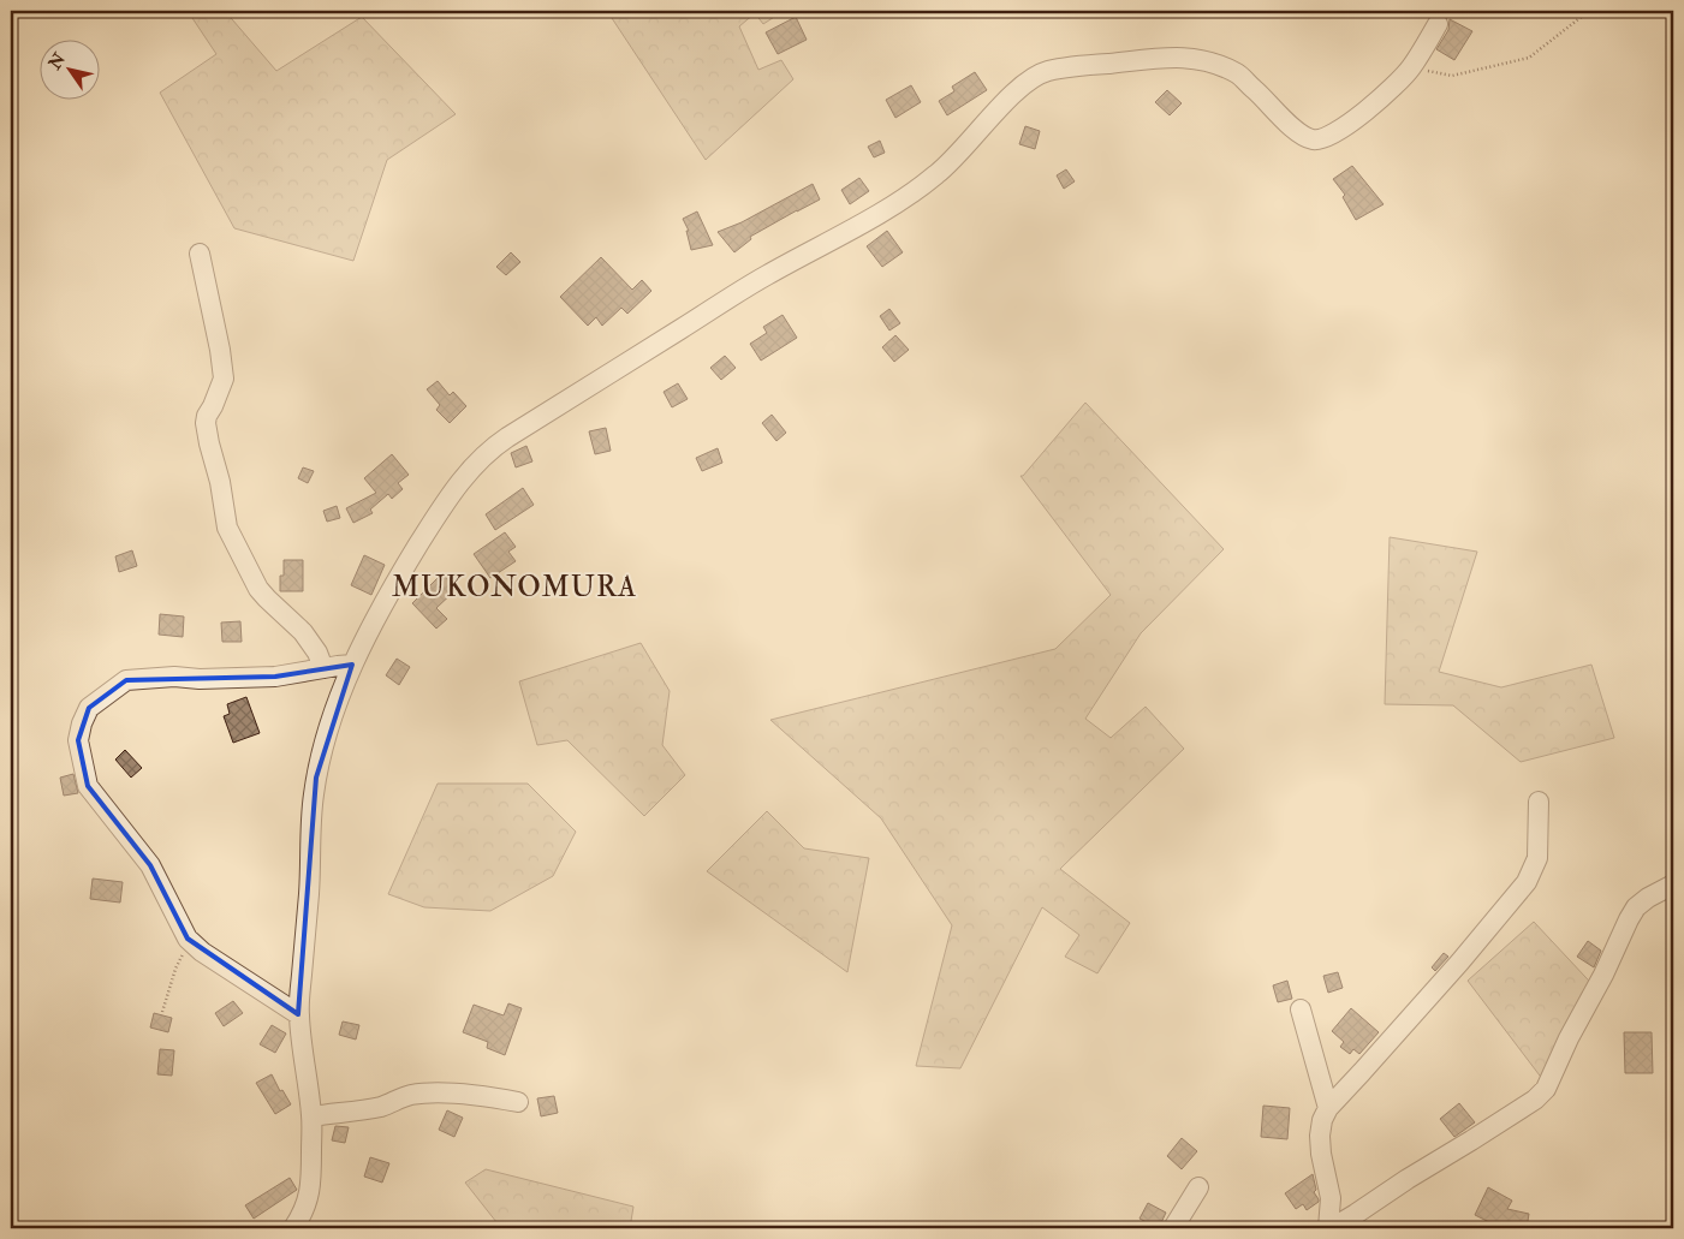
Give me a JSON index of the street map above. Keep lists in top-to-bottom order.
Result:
{
  "districts": ["MUKONOMURA"],
  "north": "top left"
}
